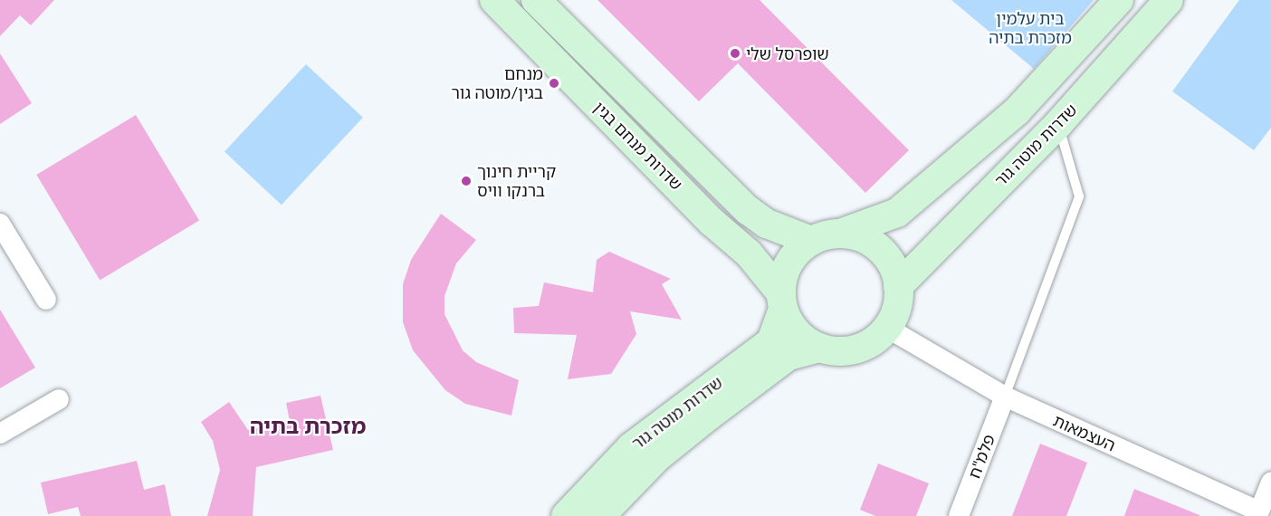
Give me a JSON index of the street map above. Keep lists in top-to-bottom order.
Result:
{
  "streets": {
    "street": [
      "שדרות מוטה גור",
      "שדרות מנחם בגין",
      "העצמאות",
      "פלמ\"ח"
    ]
  },
  "crossings": [
    ["שדרות מוטה גור", "שדרות מנחם בגין"],
    ["שדרות מוטה גור", "העצמאות"],
    ["שדרות מנחם בגין", "העצמאות"],
    ["העצמאות", "פלמ\"ח"]
  ],
  "districts": ["מזכרת בתיה"],
  "parks": ["בית עלמין מזכרת בתיה"],
  "places": ["שופרסל שלי", "מנחם בגין/מוטה גור", "קריית חינוך ברנקו וויס"]
}
